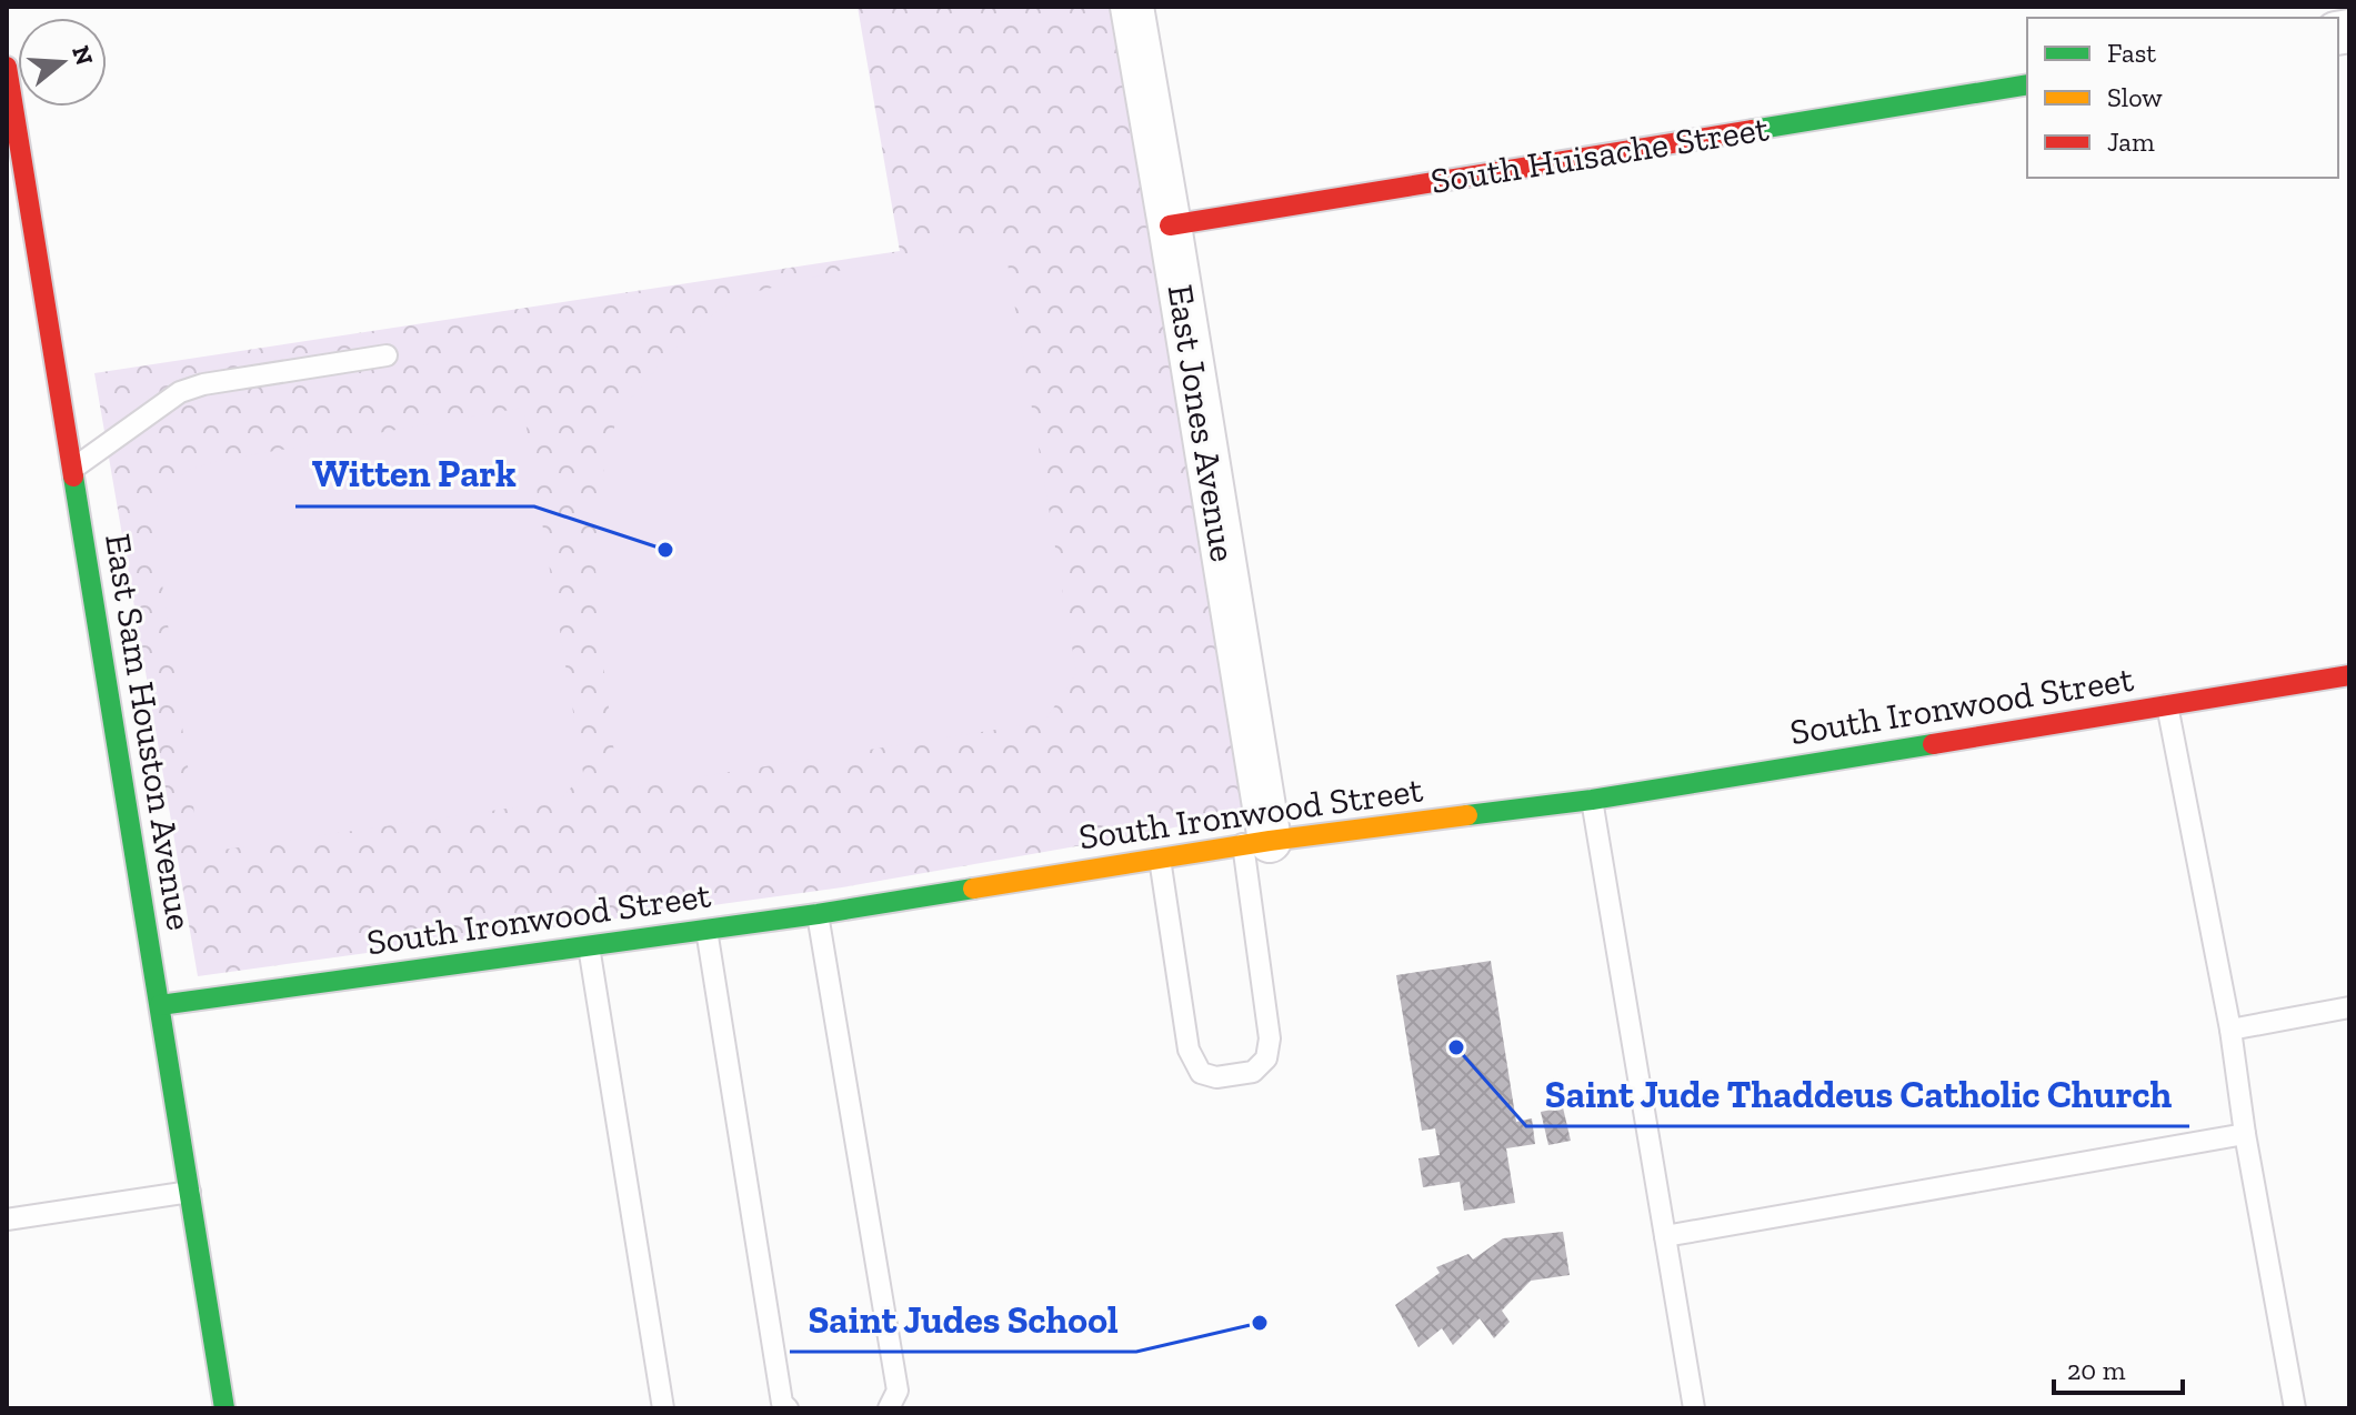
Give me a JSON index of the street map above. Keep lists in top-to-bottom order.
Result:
{
  "streets": {
    "street": [
      "South Huisache Street",
      "East Jones Avenue",
      "South Ironwood Street",
      "East Sam Houston Avenue"
    ]
  },
  "crossings": [
    ["South Huisache Street", "East Jones Avenue"],
    ["East Jones Avenue", "South Ironwood Street"],
    ["South Ironwood Street", "East Sam Houston Avenue"]
  ],
  "places": ["Witten Park", "Saint Jude Thaddeus Catholic Church", "Saint Judes School"],
  "legend": ["Fast", "Slow", "Jam"],
  "scale_bar": "20 m",
  "north": "right"
}
